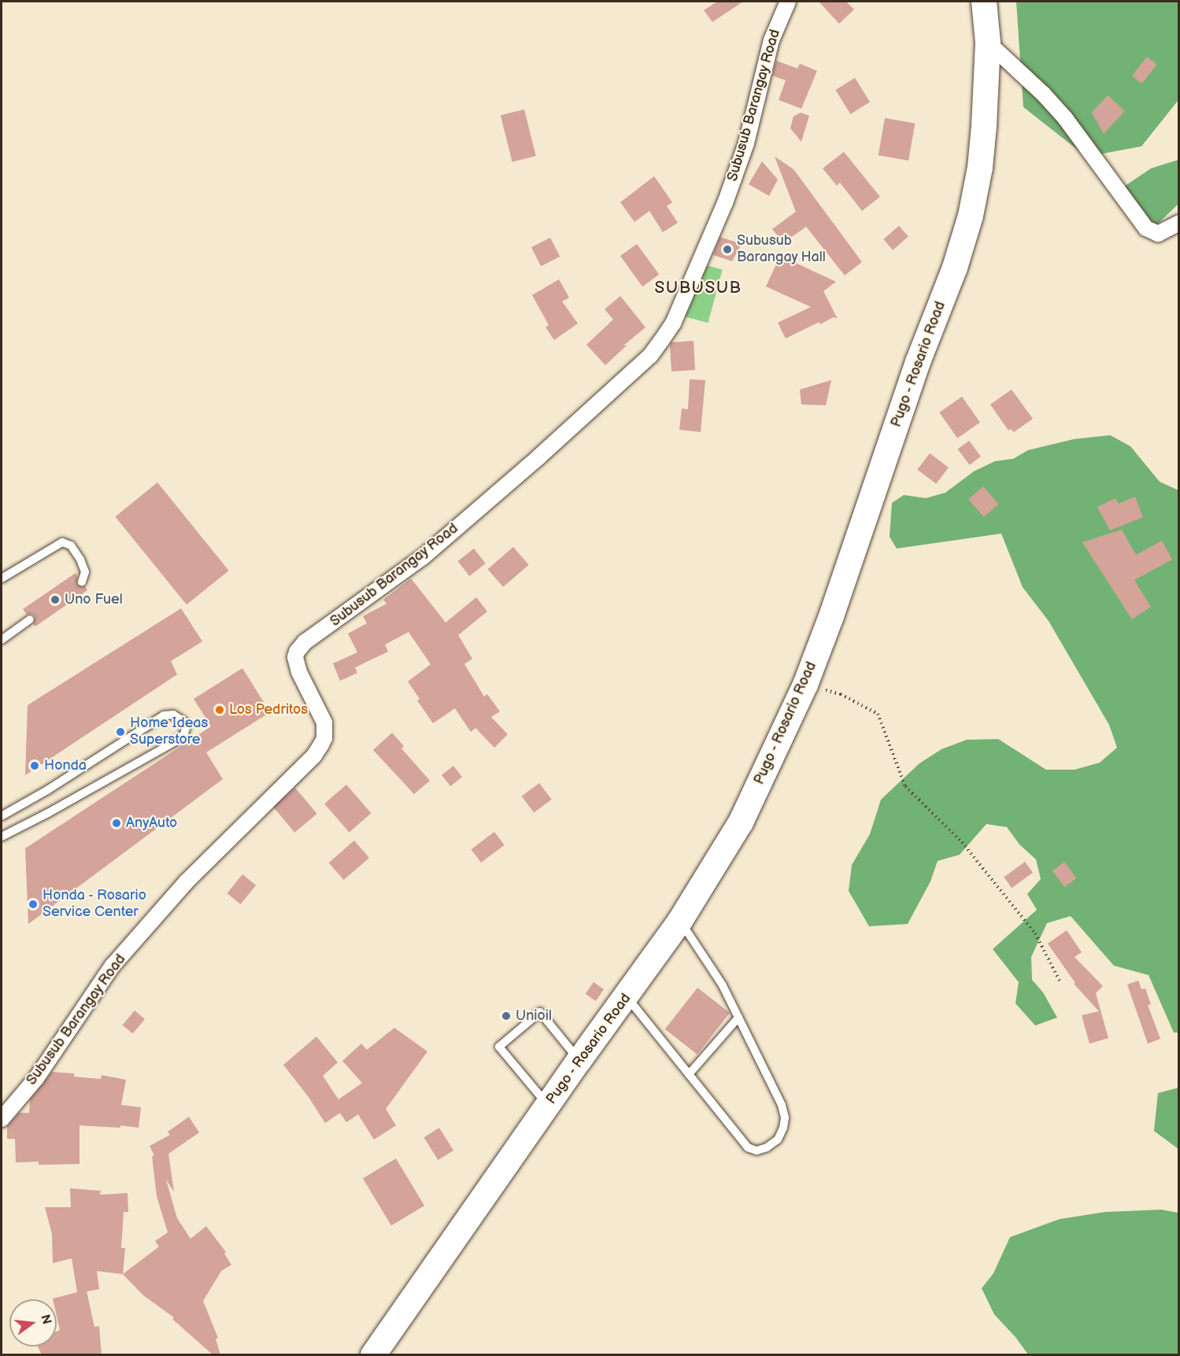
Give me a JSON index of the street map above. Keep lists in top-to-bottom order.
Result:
{
  "streets": {
    "main road": ["Pugo - Rosario Road"],
    "street": ["Subusub Barangay Road"]
  },
  "districts": ["SUBUSUB"],
  "places": [
    "Subusub Barangay Hall",
    "Uno Fuel",
    "Los Pedritos",
    "Home Ideas Superstore",
    "Honda",
    "AnyAuto",
    "Honda - Rosario Service Center",
    "Unioil"
  ],
  "north": "right"
}
